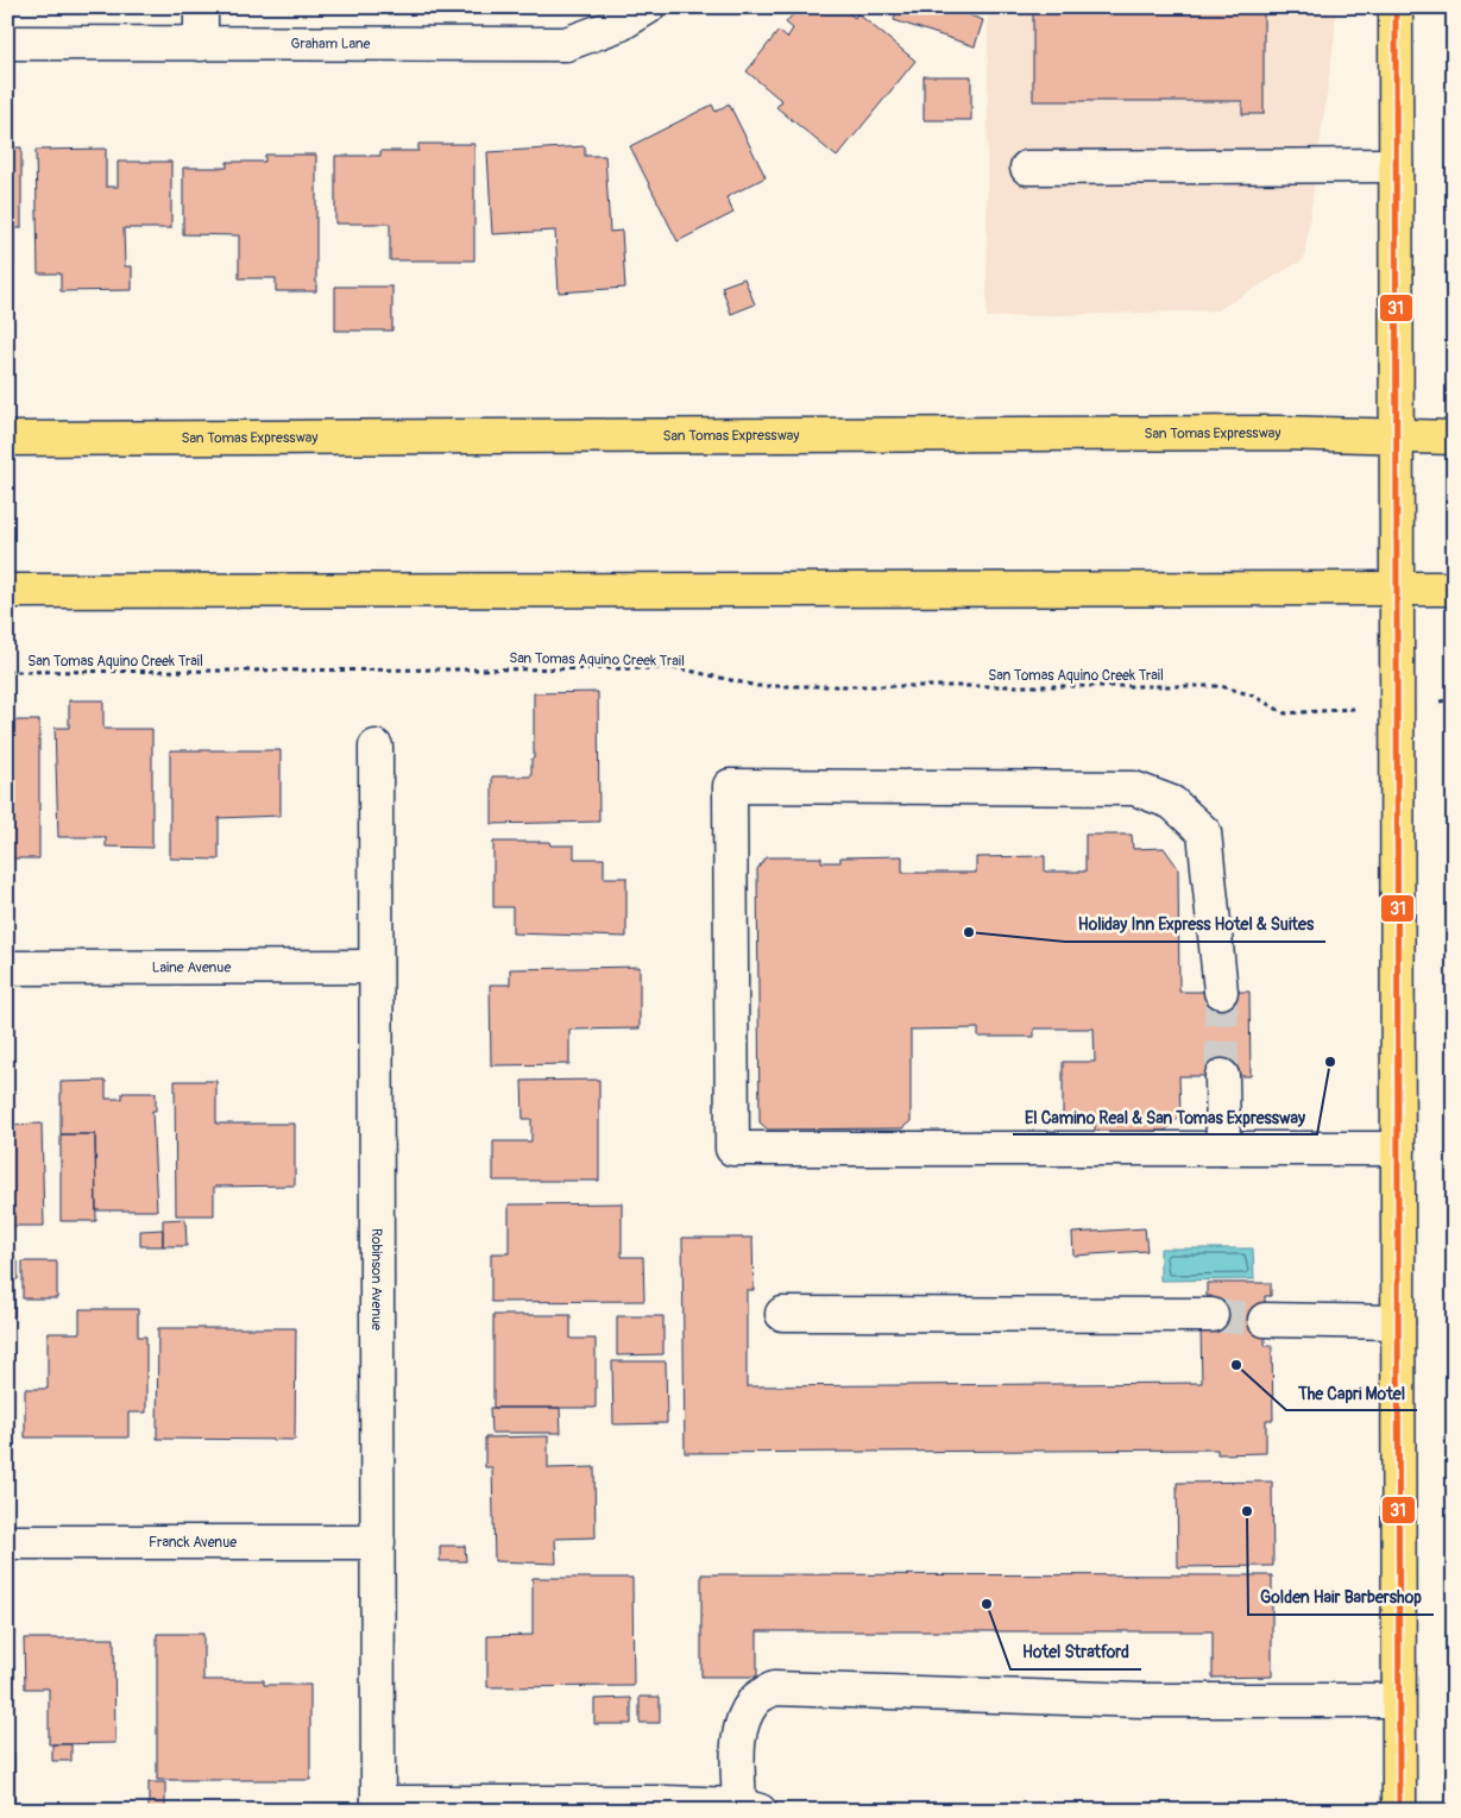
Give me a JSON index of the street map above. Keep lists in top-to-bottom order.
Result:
{
  "streets": {
    "main road": ["San Tomas Expressway"],
    "street": [
      "Graham Lane",
      "Laine Avenue",
      "Robinson Avenue",
      "Franck Avenue"
    ],
    "path": ["San Tomas Aquino Creek Trail"]
  },
  "crossings": [
    ["Laine Avenue", "Robinson Avenue"],
    ["Robinson Avenue", "Franck Avenue"]
  ],
  "places": [
    "Holiday Inn Express Hotel & Suites",
    "El Camino Real & San Tomas Expressway",
    "The Capri Motel",
    "Golden Hair Barbershop",
    "Hotel Stratford"
  ],
  "lines": ["transit line 31"]
}
